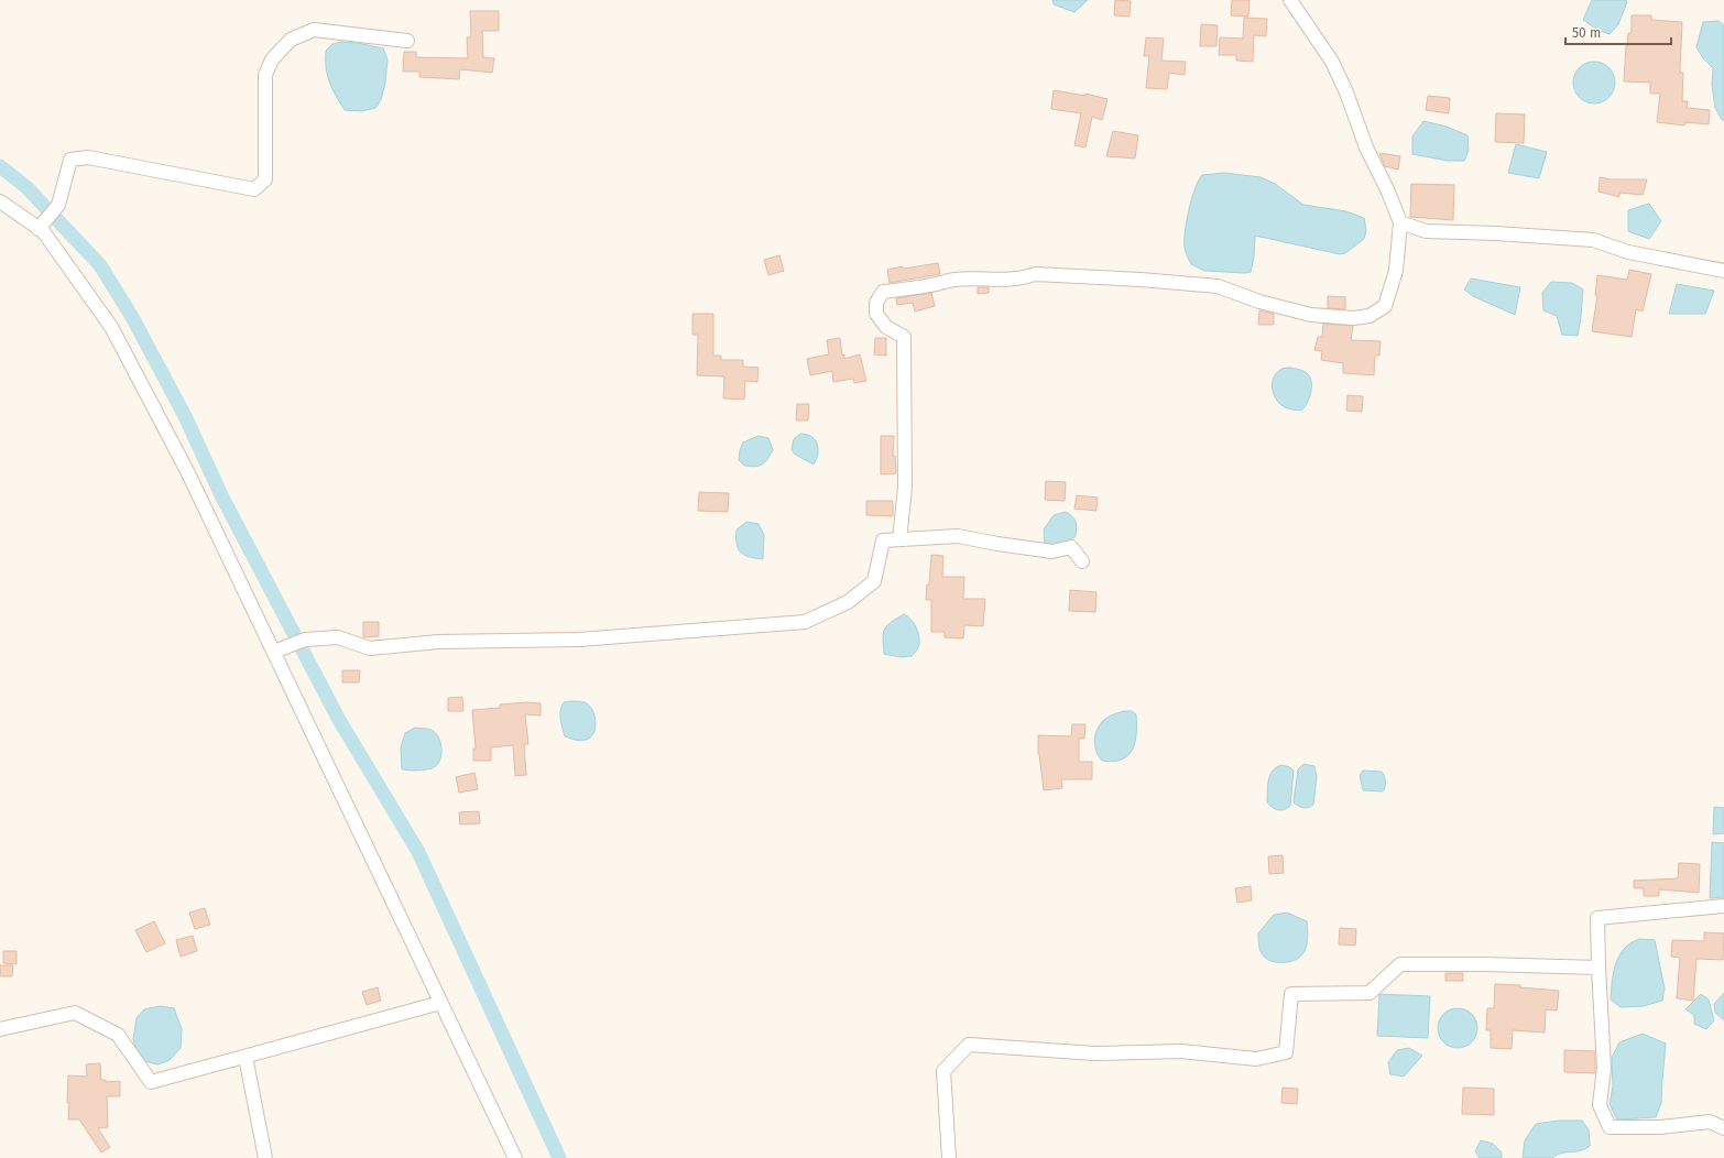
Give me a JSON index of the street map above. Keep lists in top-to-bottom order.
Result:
{
  "scale_bar": "50 m"
}
